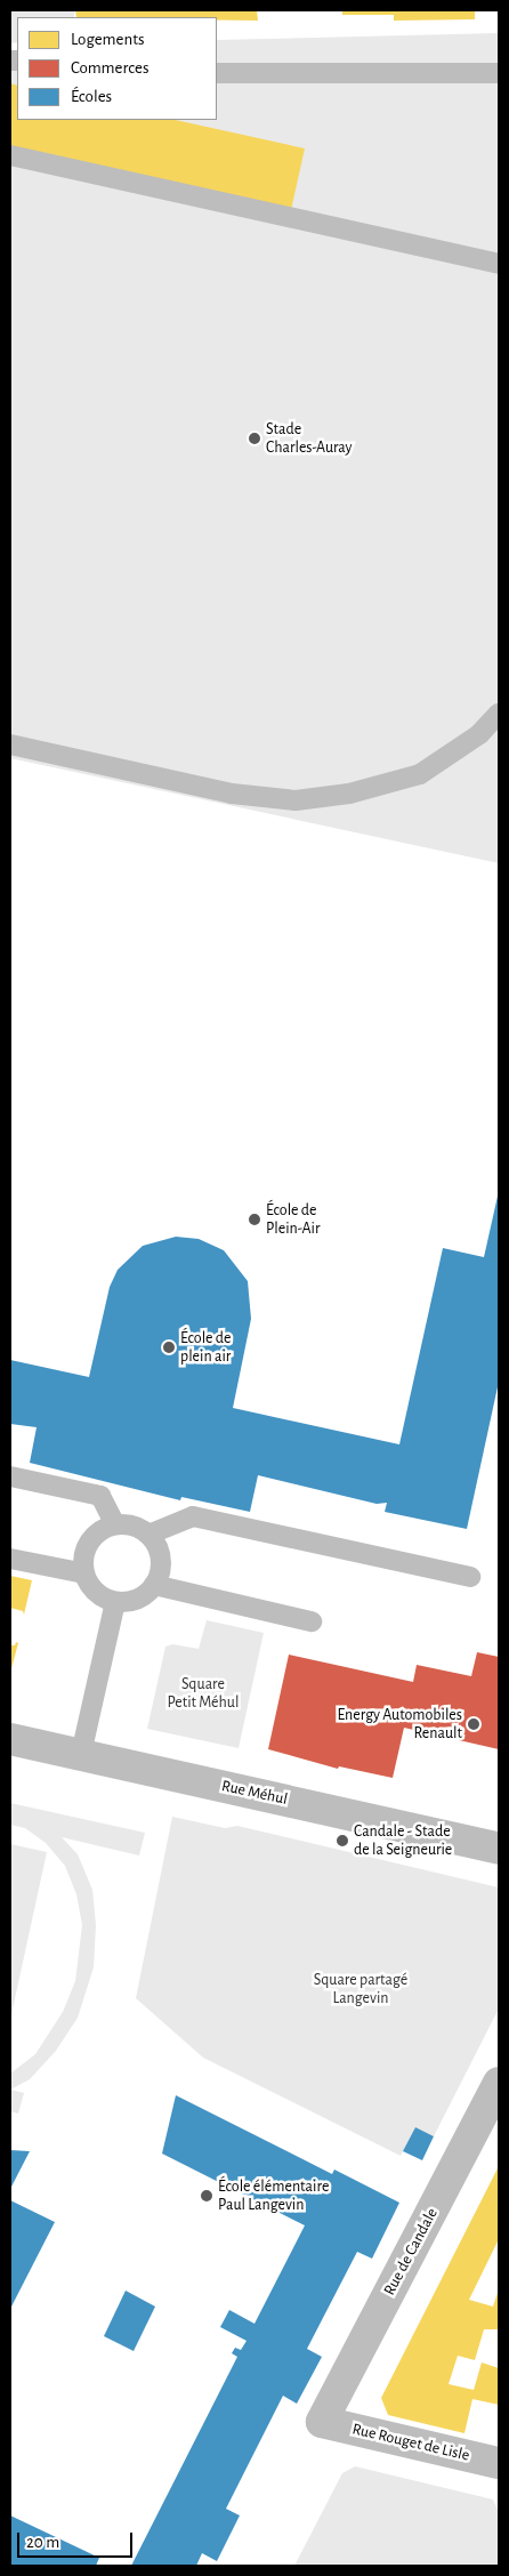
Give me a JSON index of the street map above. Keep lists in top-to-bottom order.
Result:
{
  "streets": {
    "street": ["Rue Méhul", "Rue de Candale", "Rue Rouget de Lisle"]
  },
  "crossings": [
    ["Rue de Candale", "Rue Rouget de Lisle"]
  ],
  "parks": ["Square Petit Méhul", "Square partagé Langevin"],
  "places": [
    "Stade Charles-Auray",
    "École de Plein-Air",
    "École de plein air",
    "Energy Automobiles Renault",
    "Candale - Stade de la Seigneurie",
    "École élémentaire Paul Langevin"
  ],
  "legend": ["Logements", "Commerces", "Écoles"],
  "scale_bar": "20 m"
}
